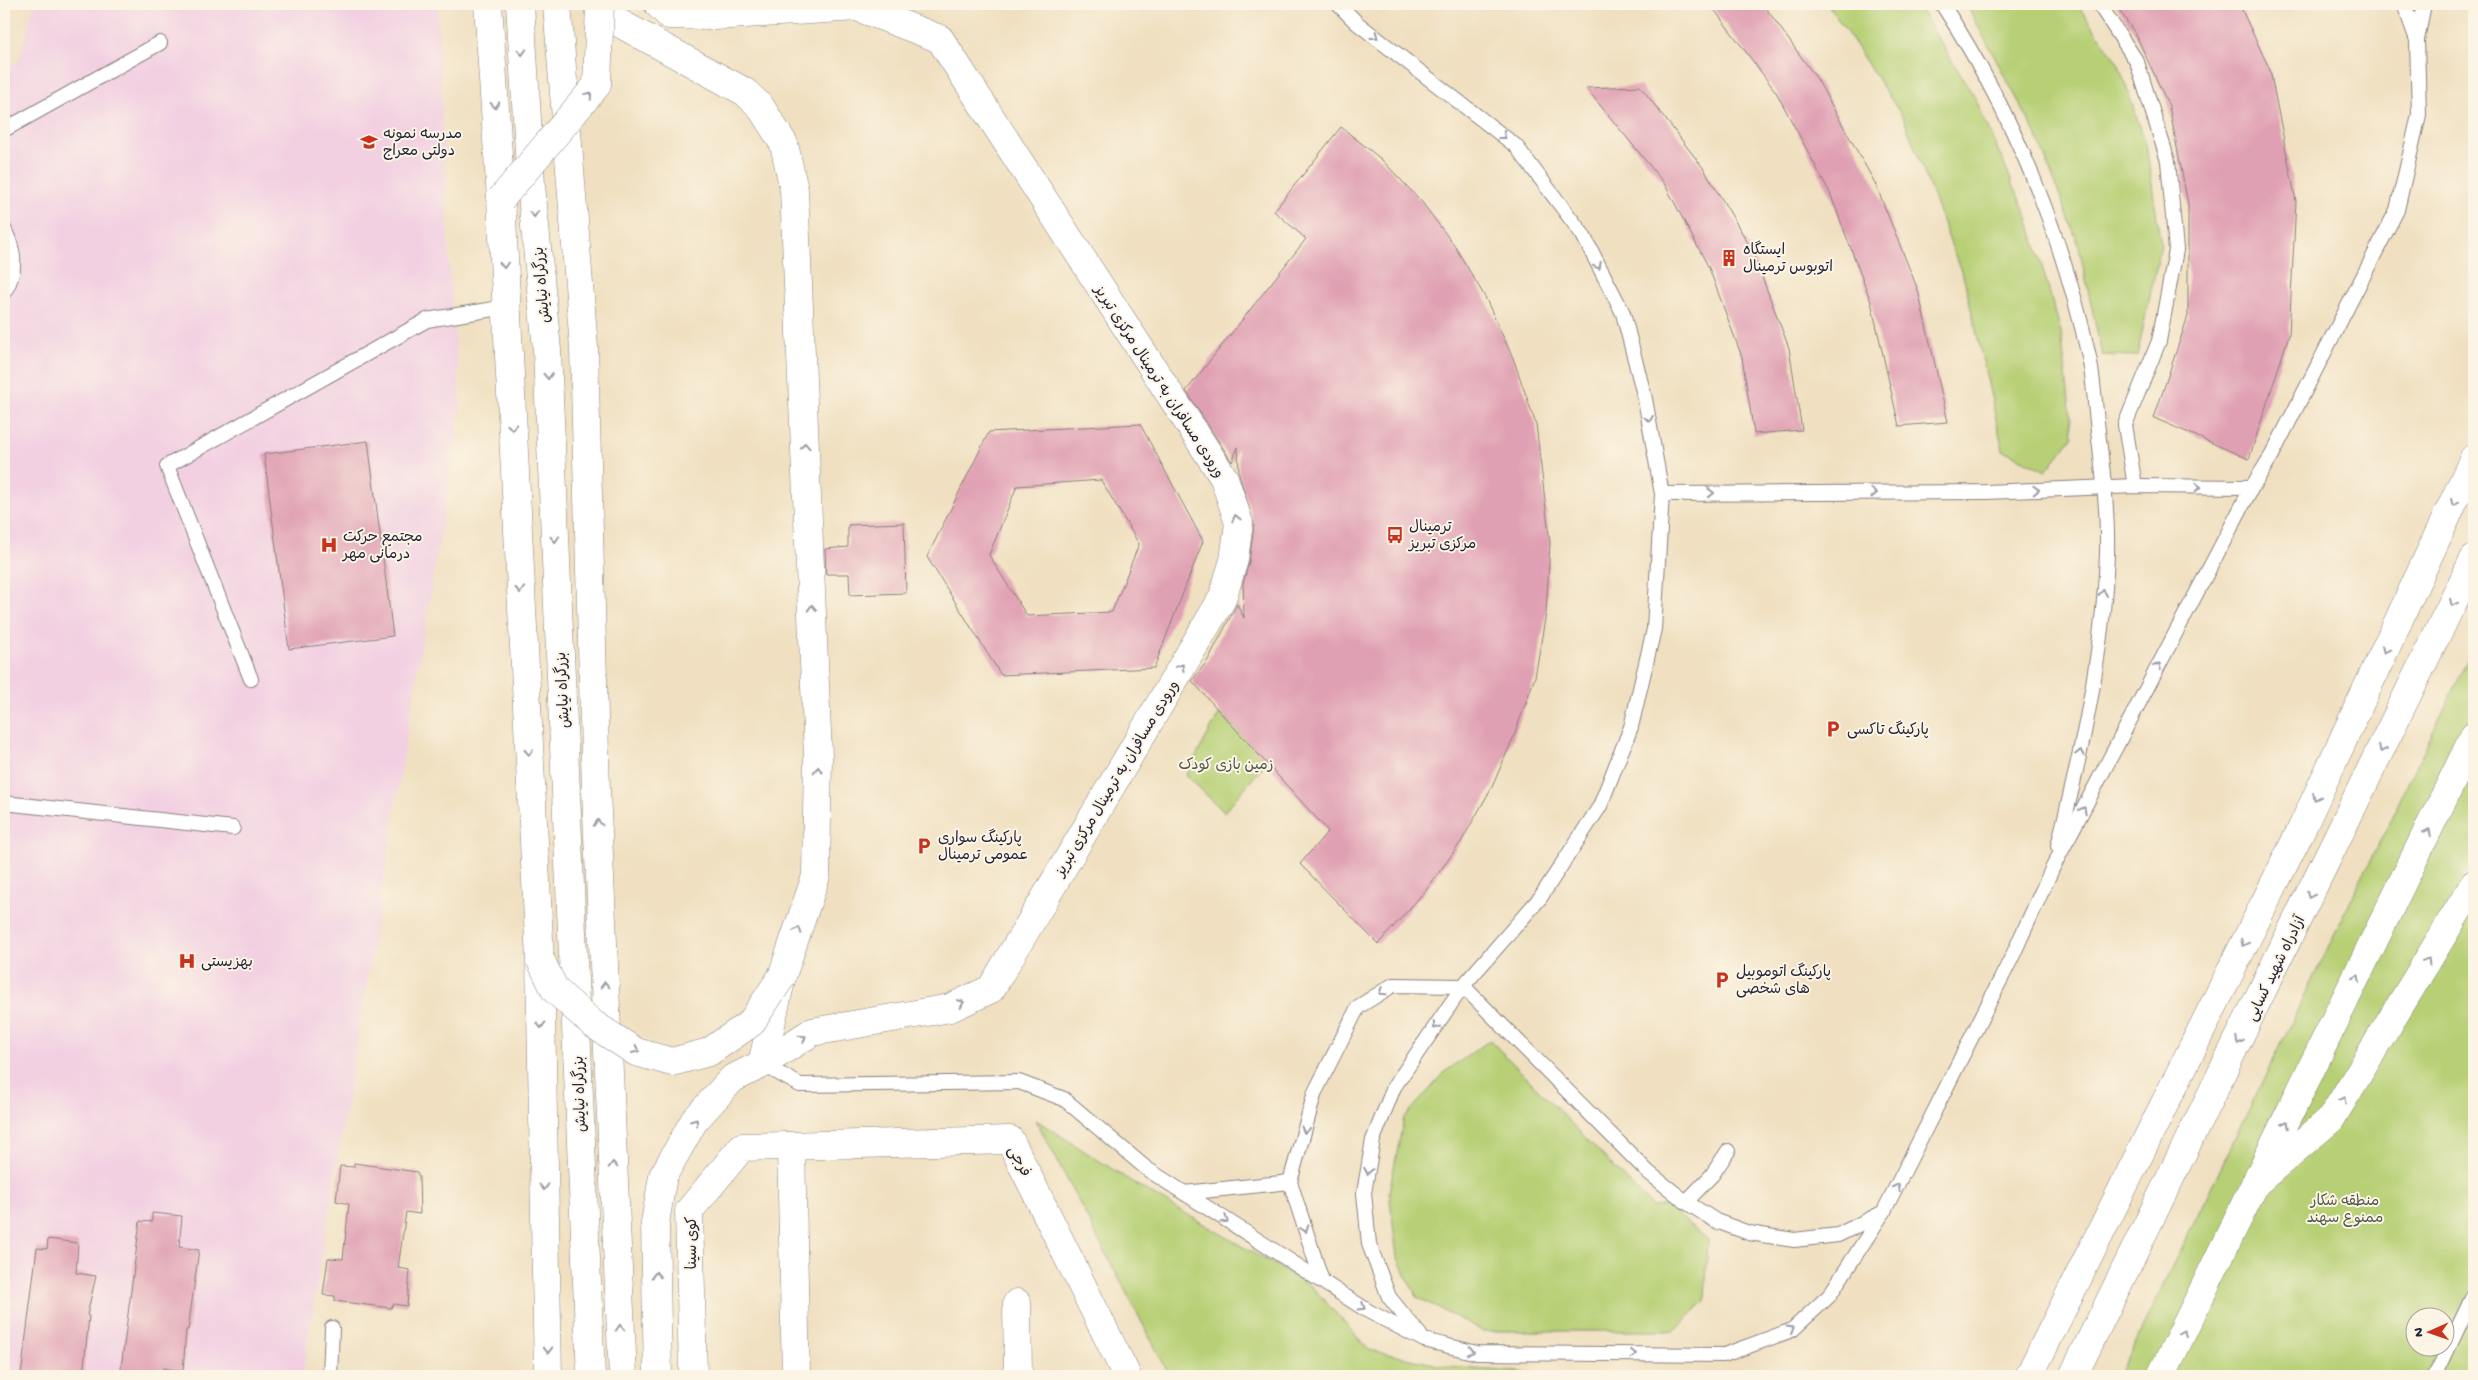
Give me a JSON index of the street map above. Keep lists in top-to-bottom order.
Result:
{
  "streets": {
    "main road": [
      "بزرگراه نیایش",
      "ورودی مسافران به ترمینال مرکزی تبریز",
      "آزادراه شهید کسایی",
      "فرجی",
      "کوی سینا"
    ]
  },
  "crossings": [
    ["فرجی", "کوی سینا"]
  ],
  "parks": ["زمین بازی کودک", "منطقه شکار ممنوع سهند"],
  "places": {
    "school or university": ["مدرسه نمونه دولتی معراج"],
    "building": ["ایستگاه اتوبوس ترمینال"],
    "bus stop": ["ترمینال مرکزی تبریز"],
    "hospital": ["مجتمع حرکت درمانی مهر", "بهزیستی"],
    "parking": ["پارکینگ تاکسی", "پارکینگ سواری عمومی ترمینال", "پارکینگ اتوموبیل های شخصی"]
  },
  "north": "left"
}
